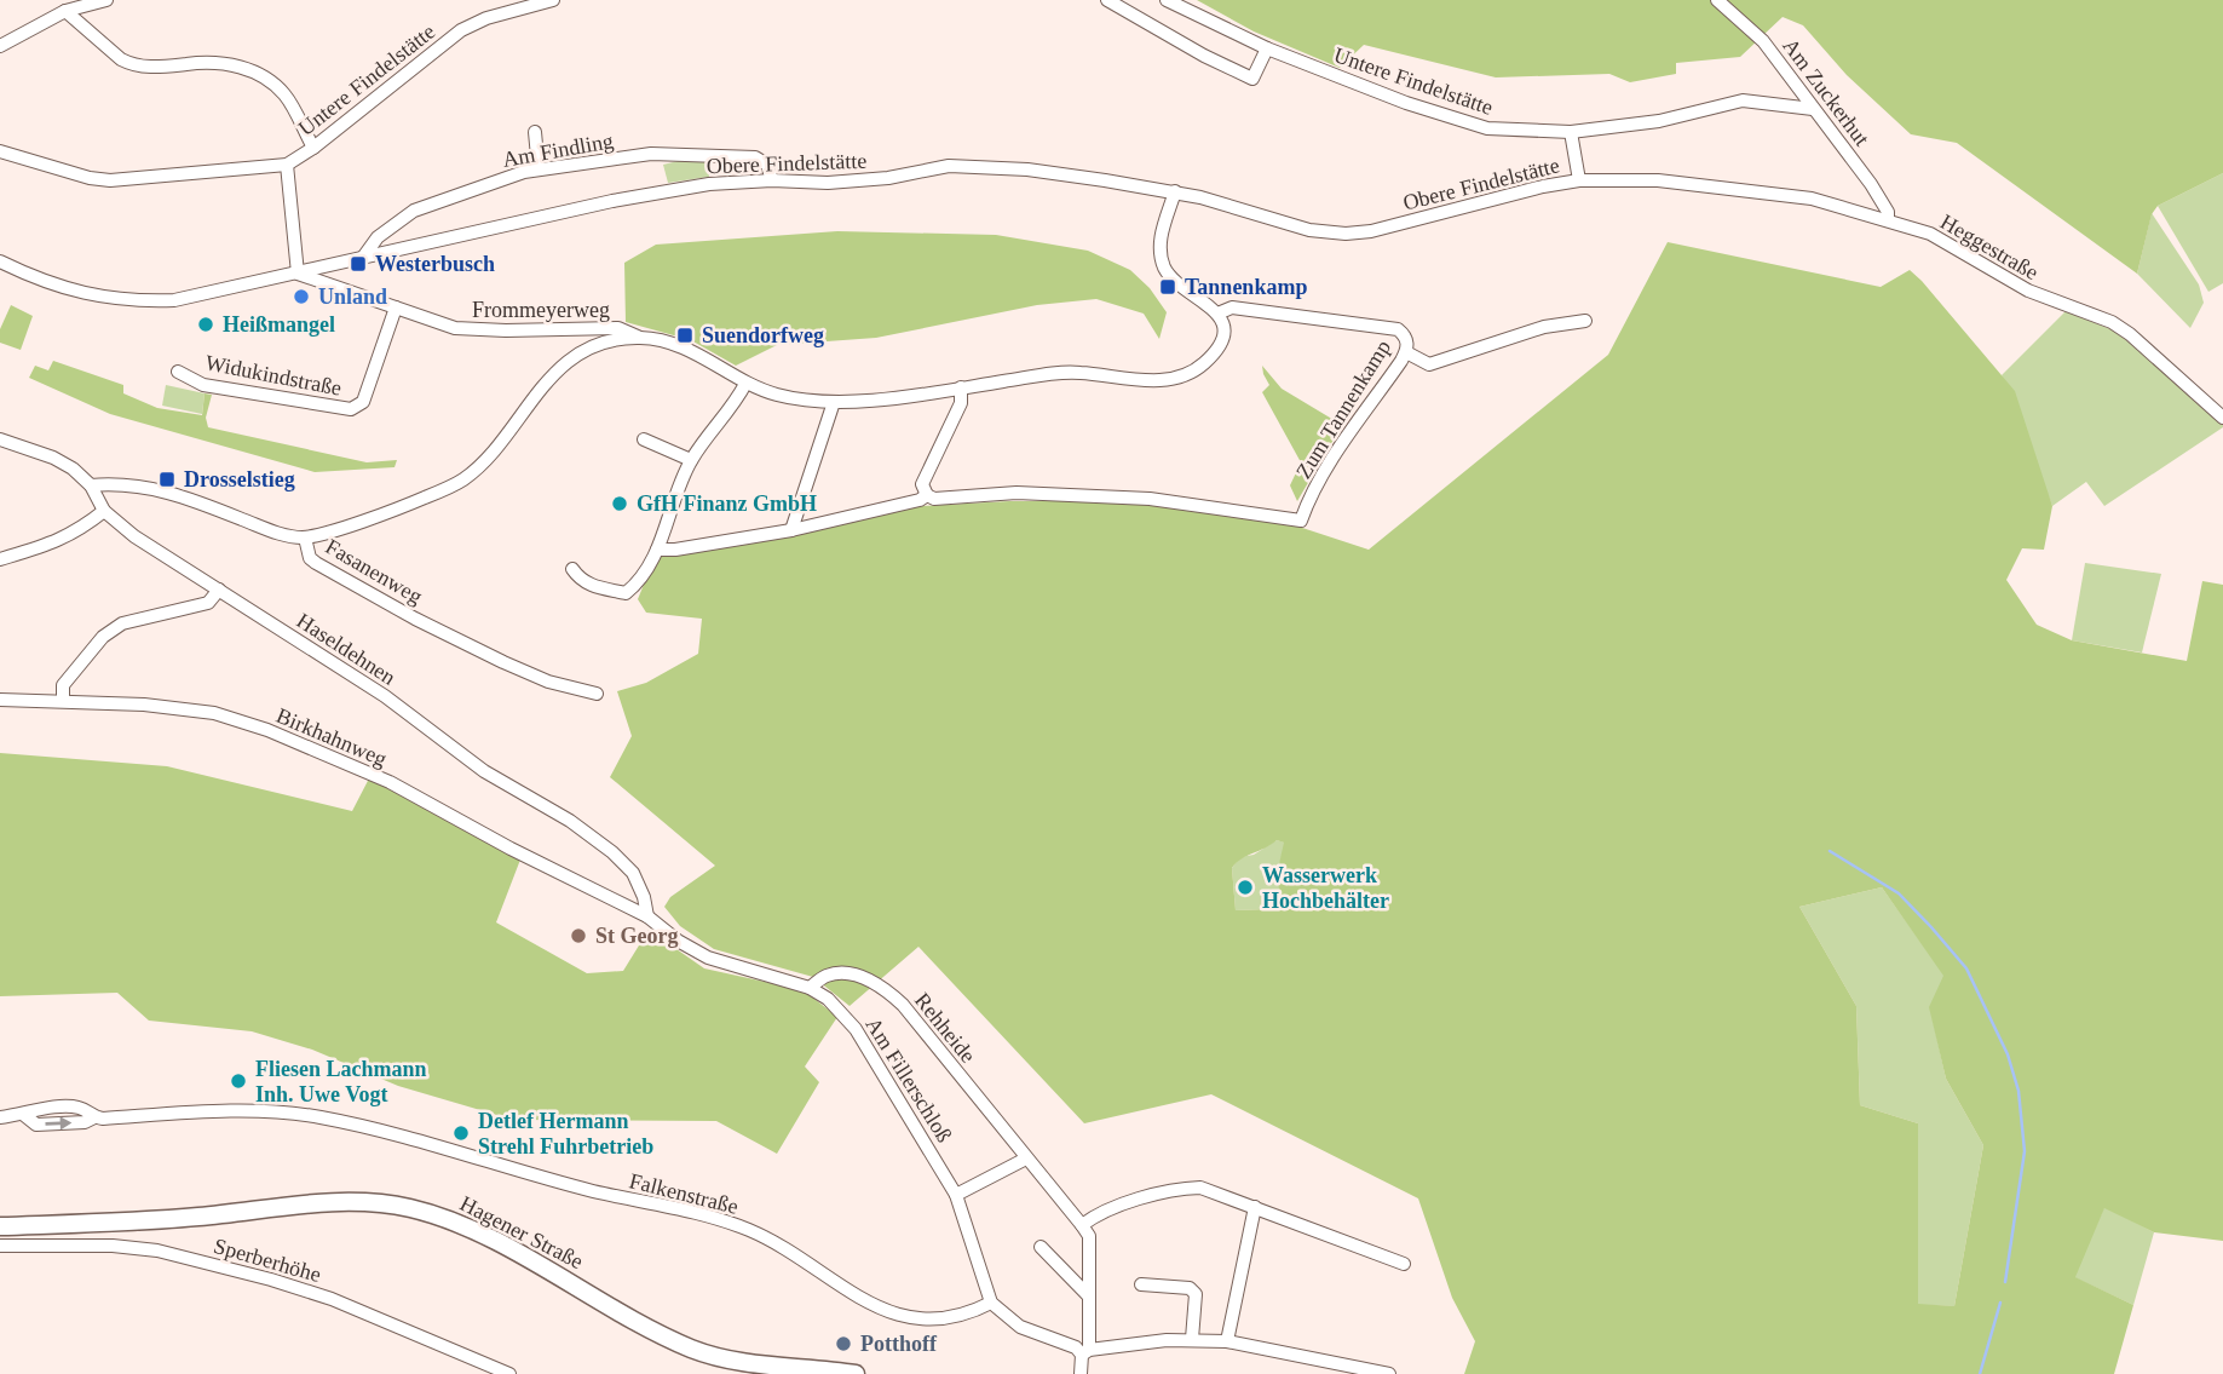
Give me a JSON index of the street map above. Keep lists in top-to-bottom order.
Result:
{
  "streets": {
    "main road": ["Hagener Straße"],
    "street": [
      "Untere Findelstätte",
      "Am Zuckerhut",
      "Am Findling",
      "Obere Findelstätte",
      "Heggestraße",
      "Frommeyerweg",
      "Widukindstraße",
      "Zum Tannenkamp",
      "Fasanenweg",
      "Haseldehnen",
      "Birkhahnweg",
      "Rehheide",
      "Am Fillerschloß",
      "Falkenstraße",
      "Sperberhöhe"
    ]
  },
  "crossings": [
    ["Untere Findelstätte", "Am Zuckerhut"],
    ["Untere Findelstätte", "Obere Findelstätte"],
    ["Am Zuckerhut", "Heggestraße"],
    ["Am Findling", "Obere Findelstätte"],
    ["Obere Findelstätte", "Heggestraße"],
    ["Obere Findelstätte", "Frommeyerweg"],
    ["Frommeyerweg", "Widukindstraße"],
    ["Fasanenweg", "Haseldehnen"],
    ["Haseldehnen", "Am Fillerschloß"],
    ["Birkhahnweg", "Am Fillerschloß"],
    ["Rehheide", "Am Fillerschloß"],
    ["Am Fillerschloß", "Falkenstraße"]
  ],
  "places": {
    "transit": [
      "Westerbusch",
      "Tannenkamp",
      "Suendorfweg",
      "Drosselstieg"
    ],
    "other": [
      "Unland",
      "Heißmangel",
      "GfH Finanz GmbH",
      "Wasserwerk Hochbehälter",
      "St Georg",
      "Fliesen Lachmann Inh. Uwe Vogt",
      "Detlef Hermann Strehl Fuhrbetrieb",
      "Potthoff"
    ]
  }
}
